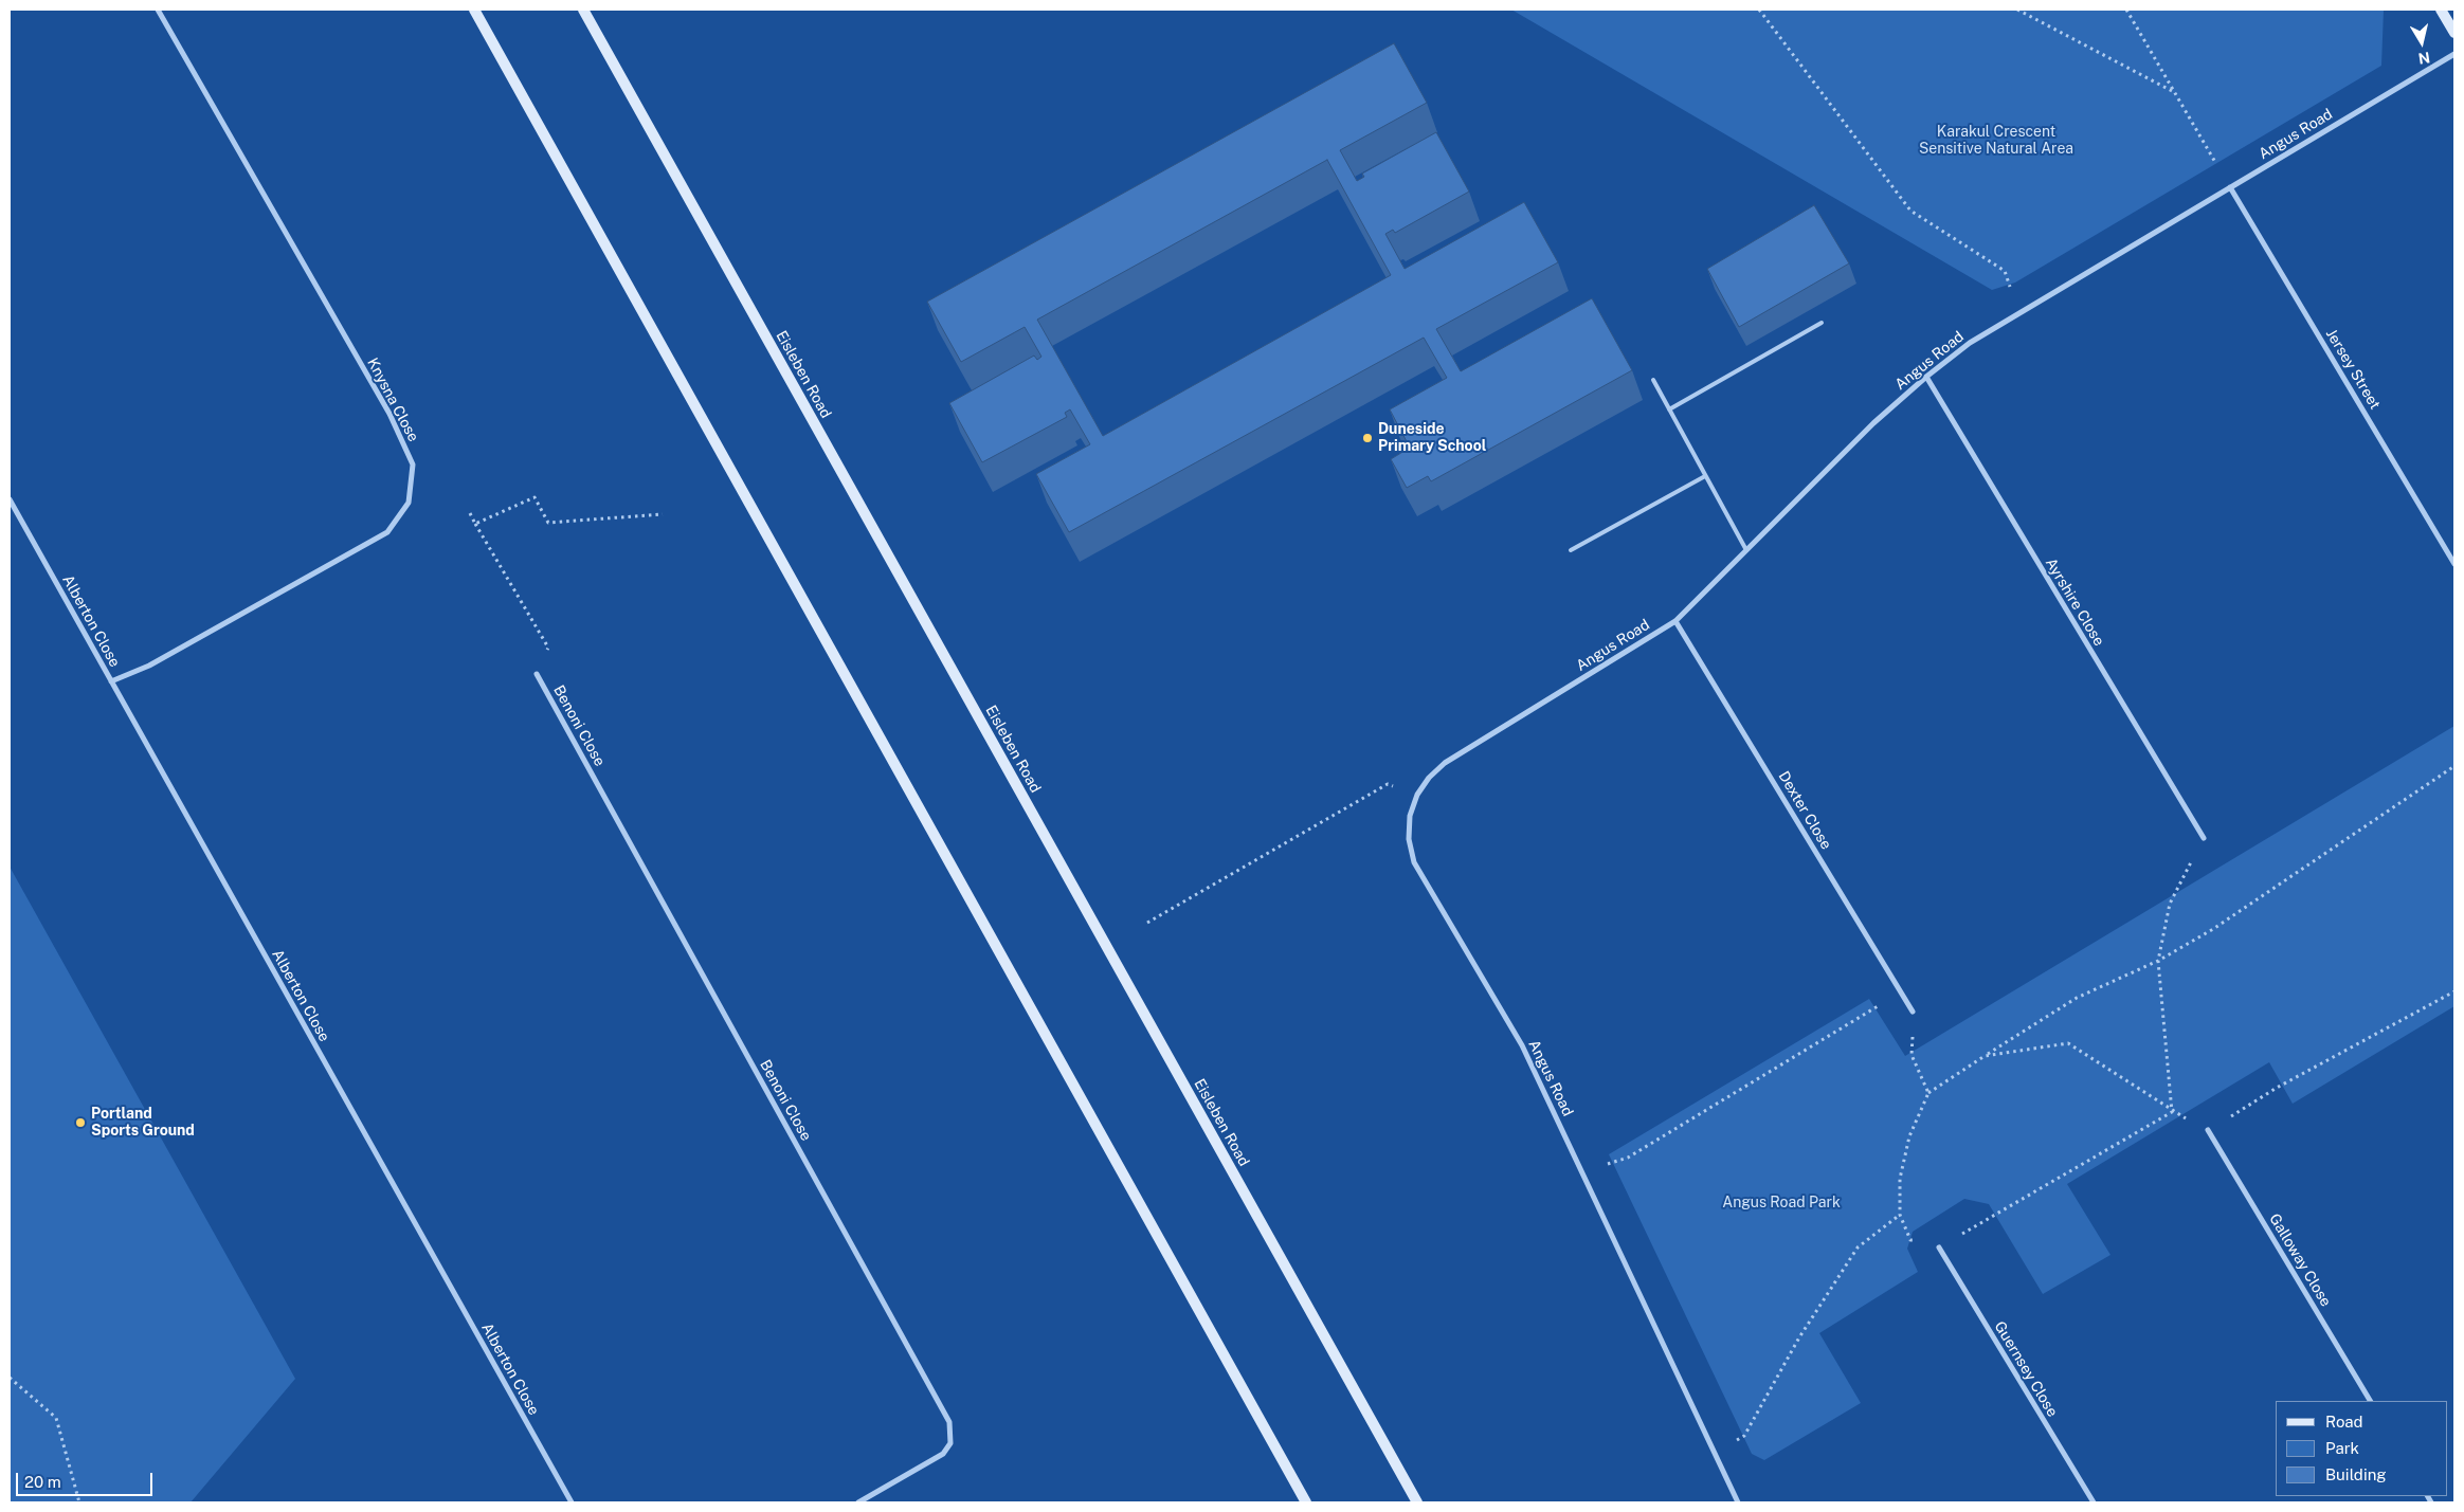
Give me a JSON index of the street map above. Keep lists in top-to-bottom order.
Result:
{
  "streets": {
    "main road": ["Eisleben Road"],
    "street": [
      "Angus Road",
      "Jersey Street",
      "Knysna Close",
      "Ayrshire Close",
      "Alberton Close",
      "Benoni Close",
      "Dexter Close",
      "Galloway Close",
      "Guernsey Close"
    ]
  },
  "crossings": [
    ["Angus Road", "Jersey Street"],
    ["Angus Road", "Ayrshire Close"],
    ["Angus Road", "Dexter Close"],
    ["Knysna Close", "Alberton Close"]
  ],
  "parks": ["Karakul Crescent Sensitive Natural Area", "Angus Road Park"],
  "places": ["Duneside Primary School", "Portland Sports Ground"],
  "legend": ["Road", "Park", "Building"],
  "scale_bar": "20 m",
  "north": "bottom"
}
